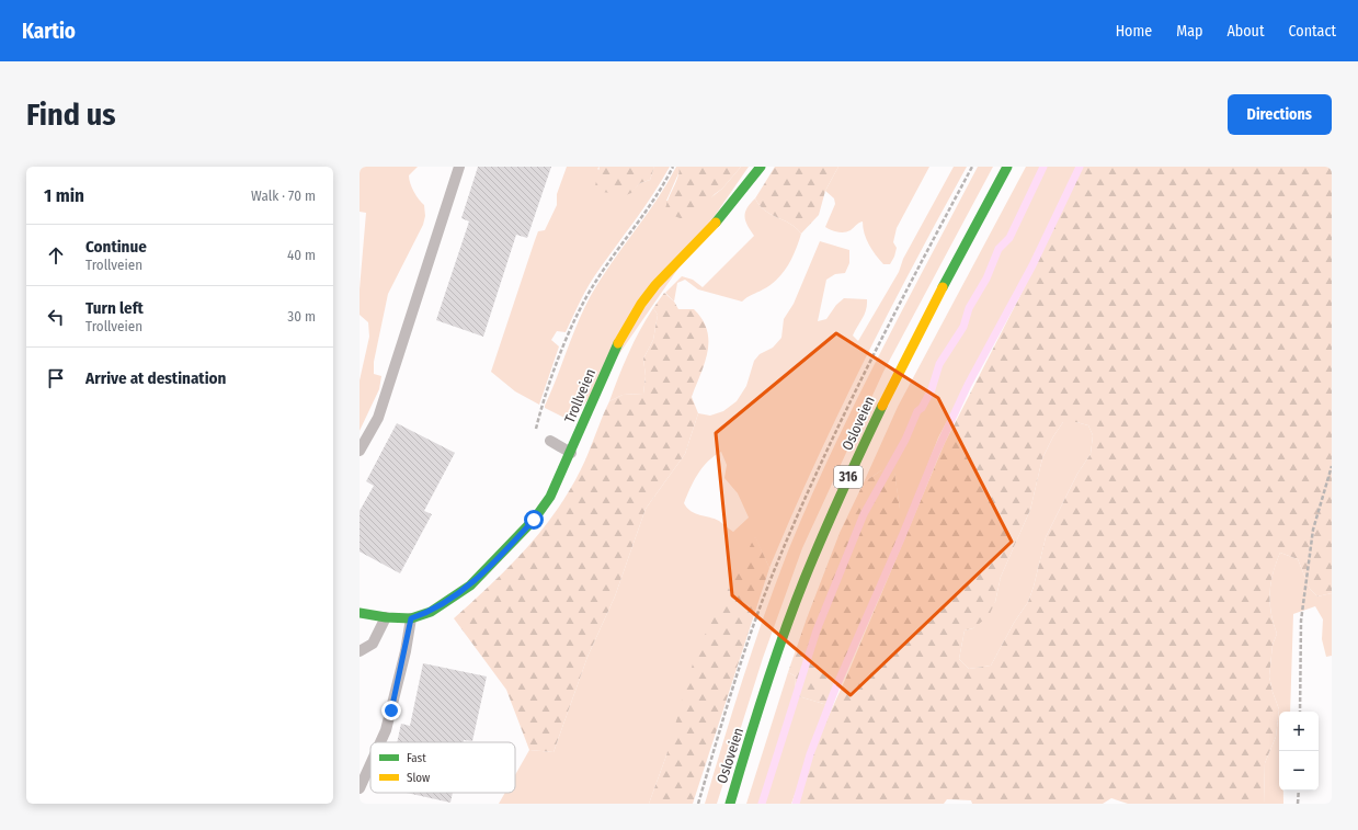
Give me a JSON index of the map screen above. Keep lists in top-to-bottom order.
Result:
{
  "streets": {
    "main road": ["Trollveien", "Osloveien", "316"]
  },
  "legend": ["Fast", "Slow"],
  "page": {
    "header": "Kartio",
    "nav": [
      "Home",
      "Map",
      "About",
      "Contact"
    ],
    "buttons": "Directions",
    "title": "Find us",
    "heading": ["1 min", "Walk · 70 m"],
    "list": [
      ["Continue", "Trollveien", "40 m"],
      ["Turn left", "Trollveien", "30 m"],
      "Arrive at destination"
    ],
    "map_buttons": ["+", "−"]
  }
}
